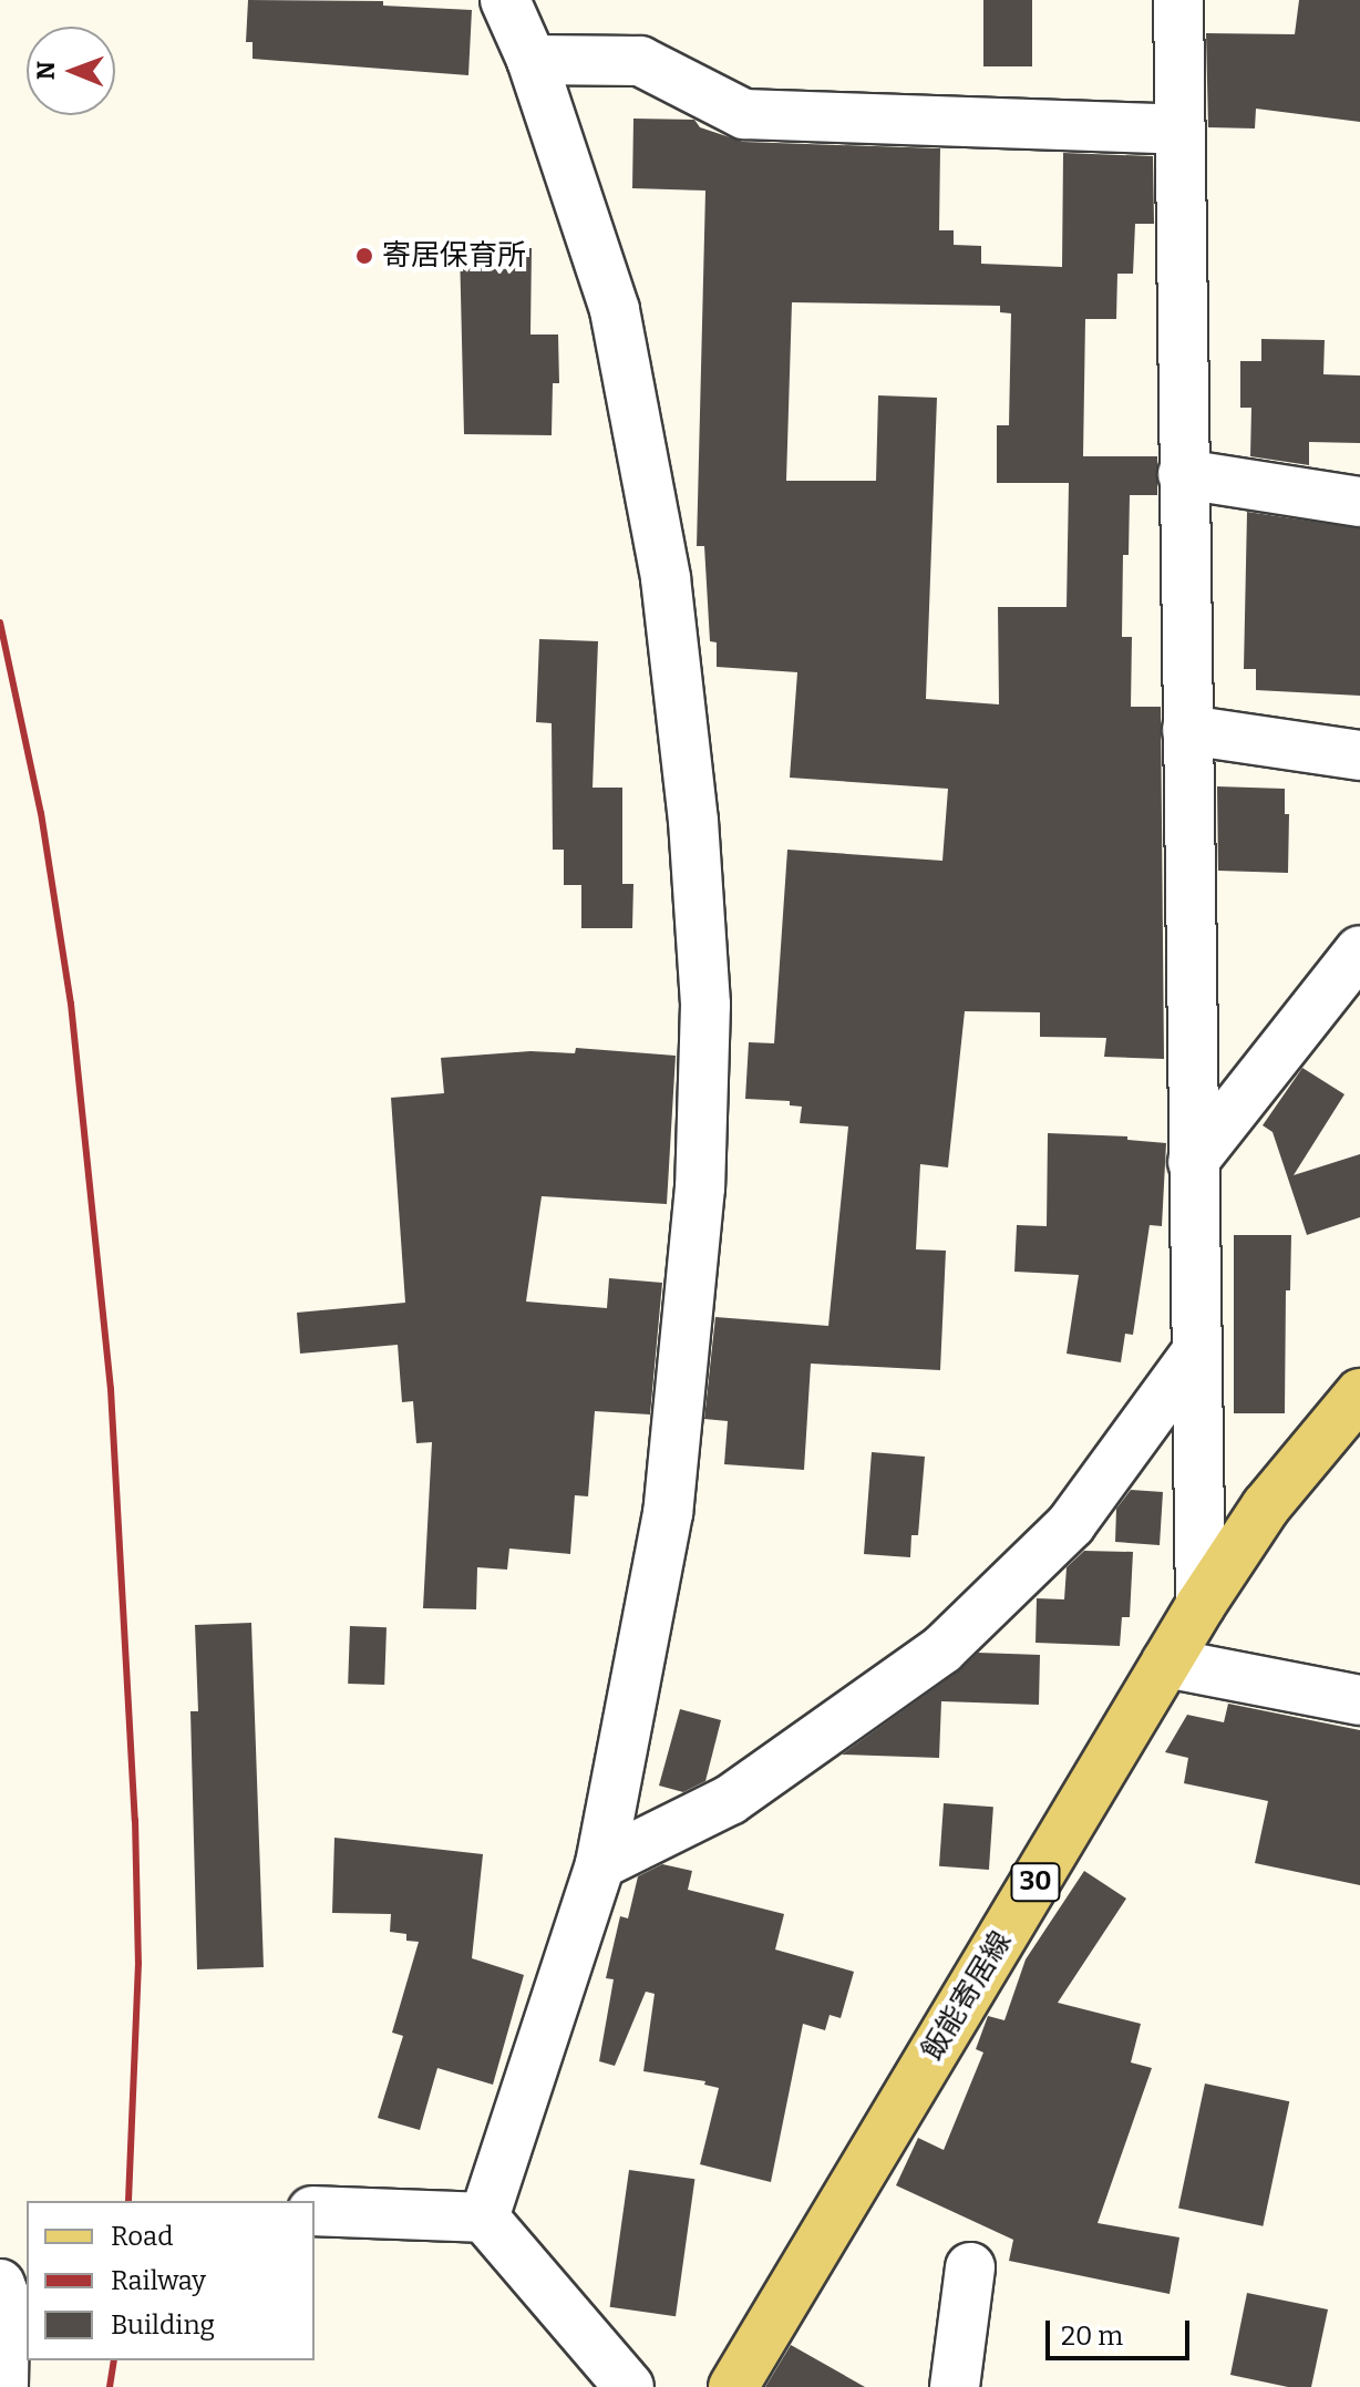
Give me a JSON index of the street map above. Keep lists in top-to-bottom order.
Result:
{
  "streets": {
    "main road": ["30", "飯能寄居線"]
  },
  "places": ["寄居保育所"],
  "legend": ["Road", "Railway", "Building"],
  "scale_bar": "20 m",
  "north": "left"
}
